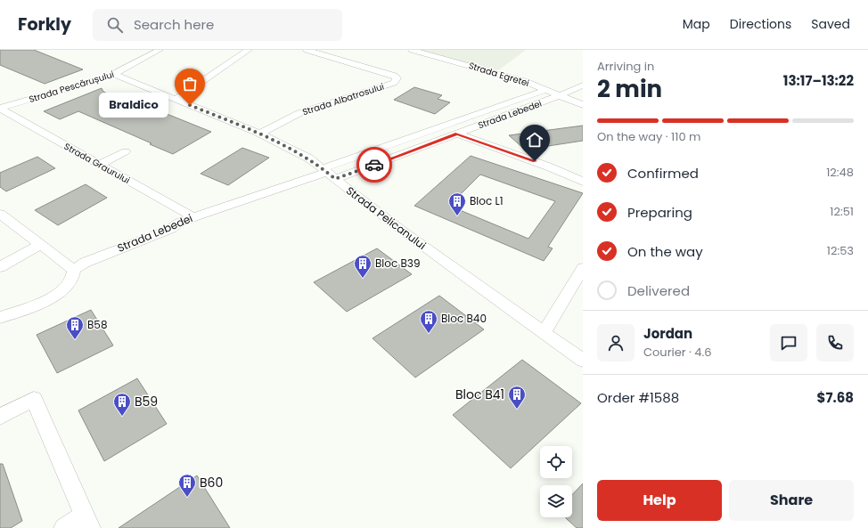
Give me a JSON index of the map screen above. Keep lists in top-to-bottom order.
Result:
{
  "streets": {
    "street": [
      "Strada Egretei",
      "Strada Pescărușului",
      "Strada Albatrosului",
      "Strada Lebedei",
      "Strada Graurului",
      "Strada Pelicanului"
    ]
  },
  "crossings": [
    ["Strada Egretei", "Strada Lebedei"],
    ["Strada Pescărușului", "Strada Graurului"],
    ["Strada Pescărușului", "Strada Pelicanului"],
    ["Strada Albatrosului", "Strada Pelicanului"],
    ["Strada Lebedei", "Strada Graurului"],
    ["Strada Lebedei", "Strada Pelicanului"]
  ],
  "places": {
    "other": ["Braldico"],
    "building": [
      "Bloc L1",
      "Bloc B39",
      "Bloc B40",
      "B58",
      "Bloc B41",
      "B59",
      "B60"
    ]
  },
  "page": {
    "header": "Forkly",
    "search": "Search here",
    "nav": ["Map", "Directions", "Saved"],
    "heading": ["2 min", "Arriving in", "13:17–13:22"],
    "panel": [
      "Jordan",
      "Courier · 4.6",
      "Order #1588",
      "$7.68"
    ],
    "bubble": "Braldico",
    "bar": "On the way · 110 m",
    "list": [
      ["Confirmed", "12:48"],
      ["Preparing", "12:51"],
      ["On the way", "12:53"],
      "Delivered"
    ],
    "buttons": ["Help", "Share"]
  }
}
